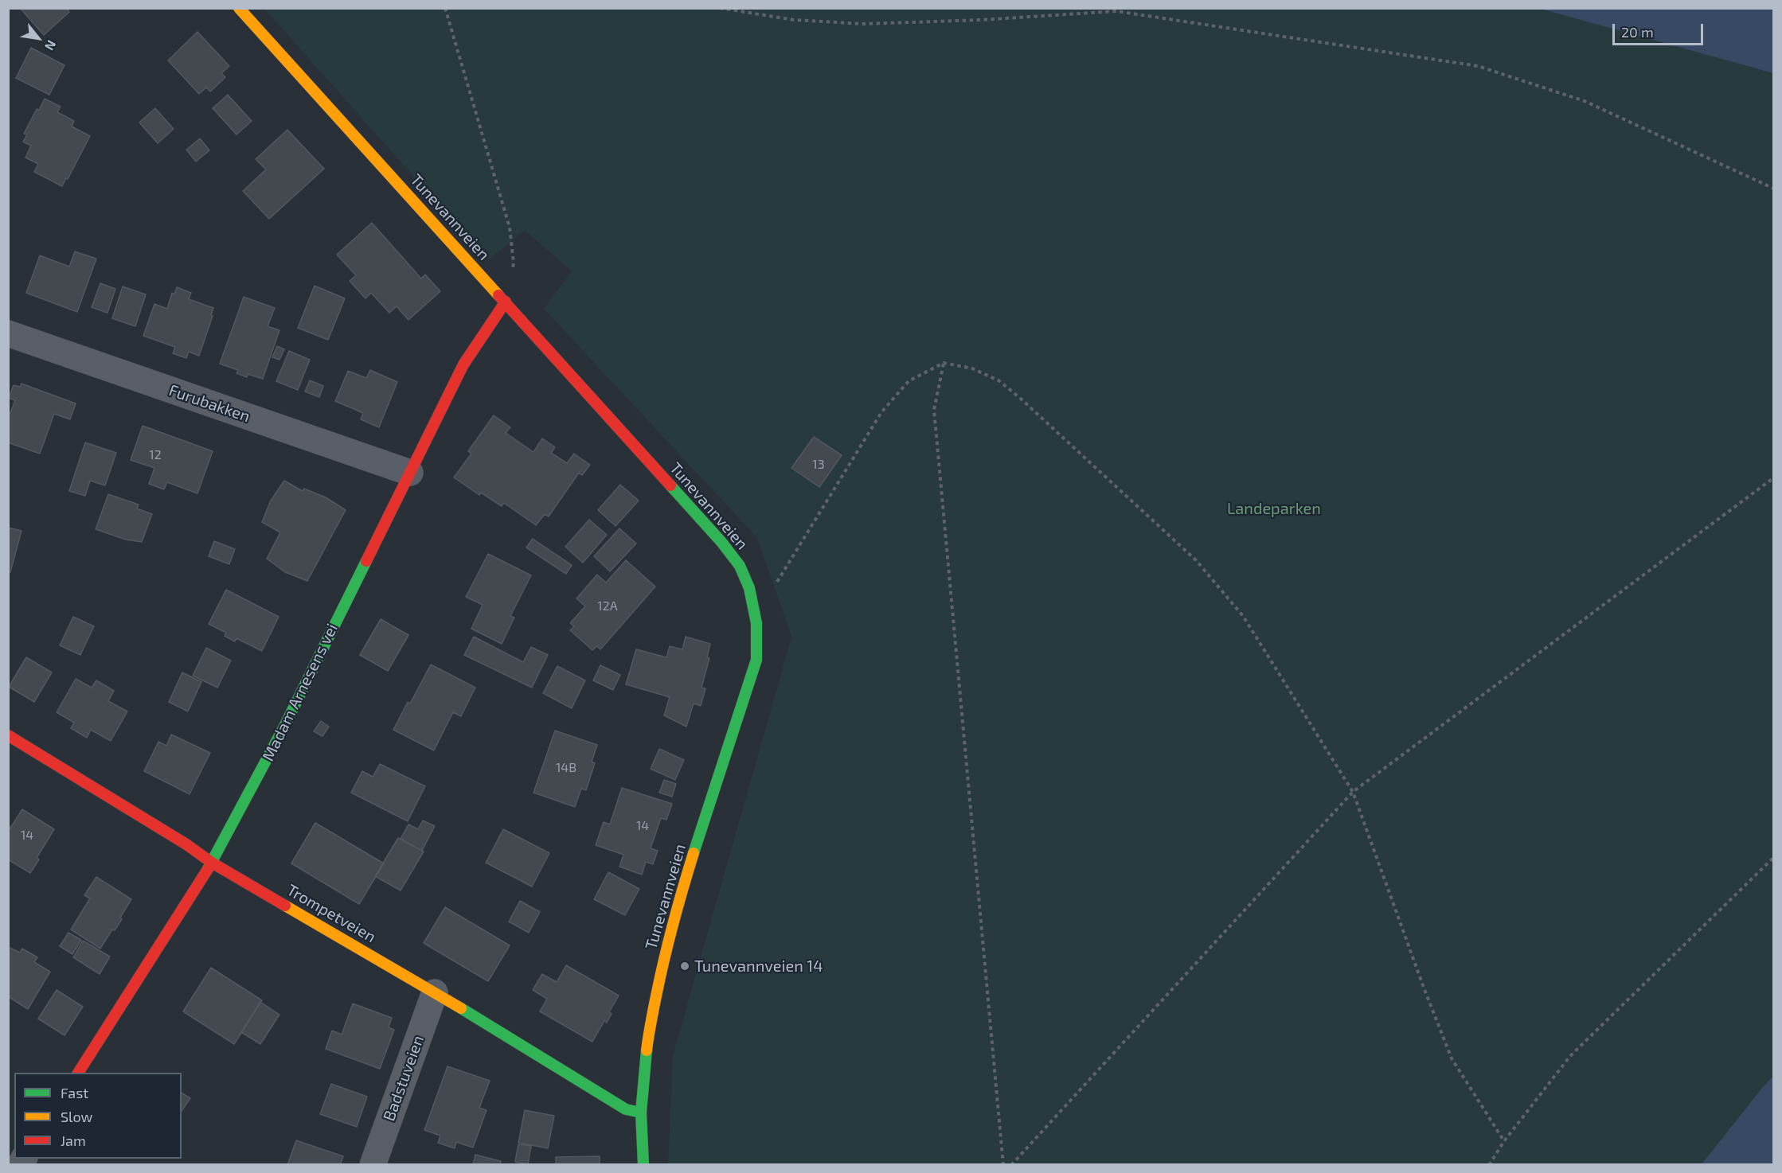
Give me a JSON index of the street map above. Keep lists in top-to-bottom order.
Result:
{
  "streets": {
    "street": [
      "Tunevannveien",
      "Furubakken",
      "Madam Arnesens vei",
      "Trompetveien",
      "Badstuveien"
    ]
  },
  "crossings": [
    ["Tunevannveien", "Madam Arnesens vei"],
    ["Tunevannveien", "Trompetveien"],
    ["Furubakken", "Madam Arnesens vei"],
    ["Madam Arnesens vei", "Trompetveien"],
    ["Trompetveien", "Badstuveien"]
  ],
  "parks": ["Landeparken"],
  "places": ["Tunevannveien 14"],
  "house_numbers": [
    "12",
    "13",
    "12A",
    "14B",
    "14",
    "14"
  ],
  "legend": ["Fast", "Slow", "Jam"],
  "scale_bar": "20 m",
  "north": "bottom right"
}
